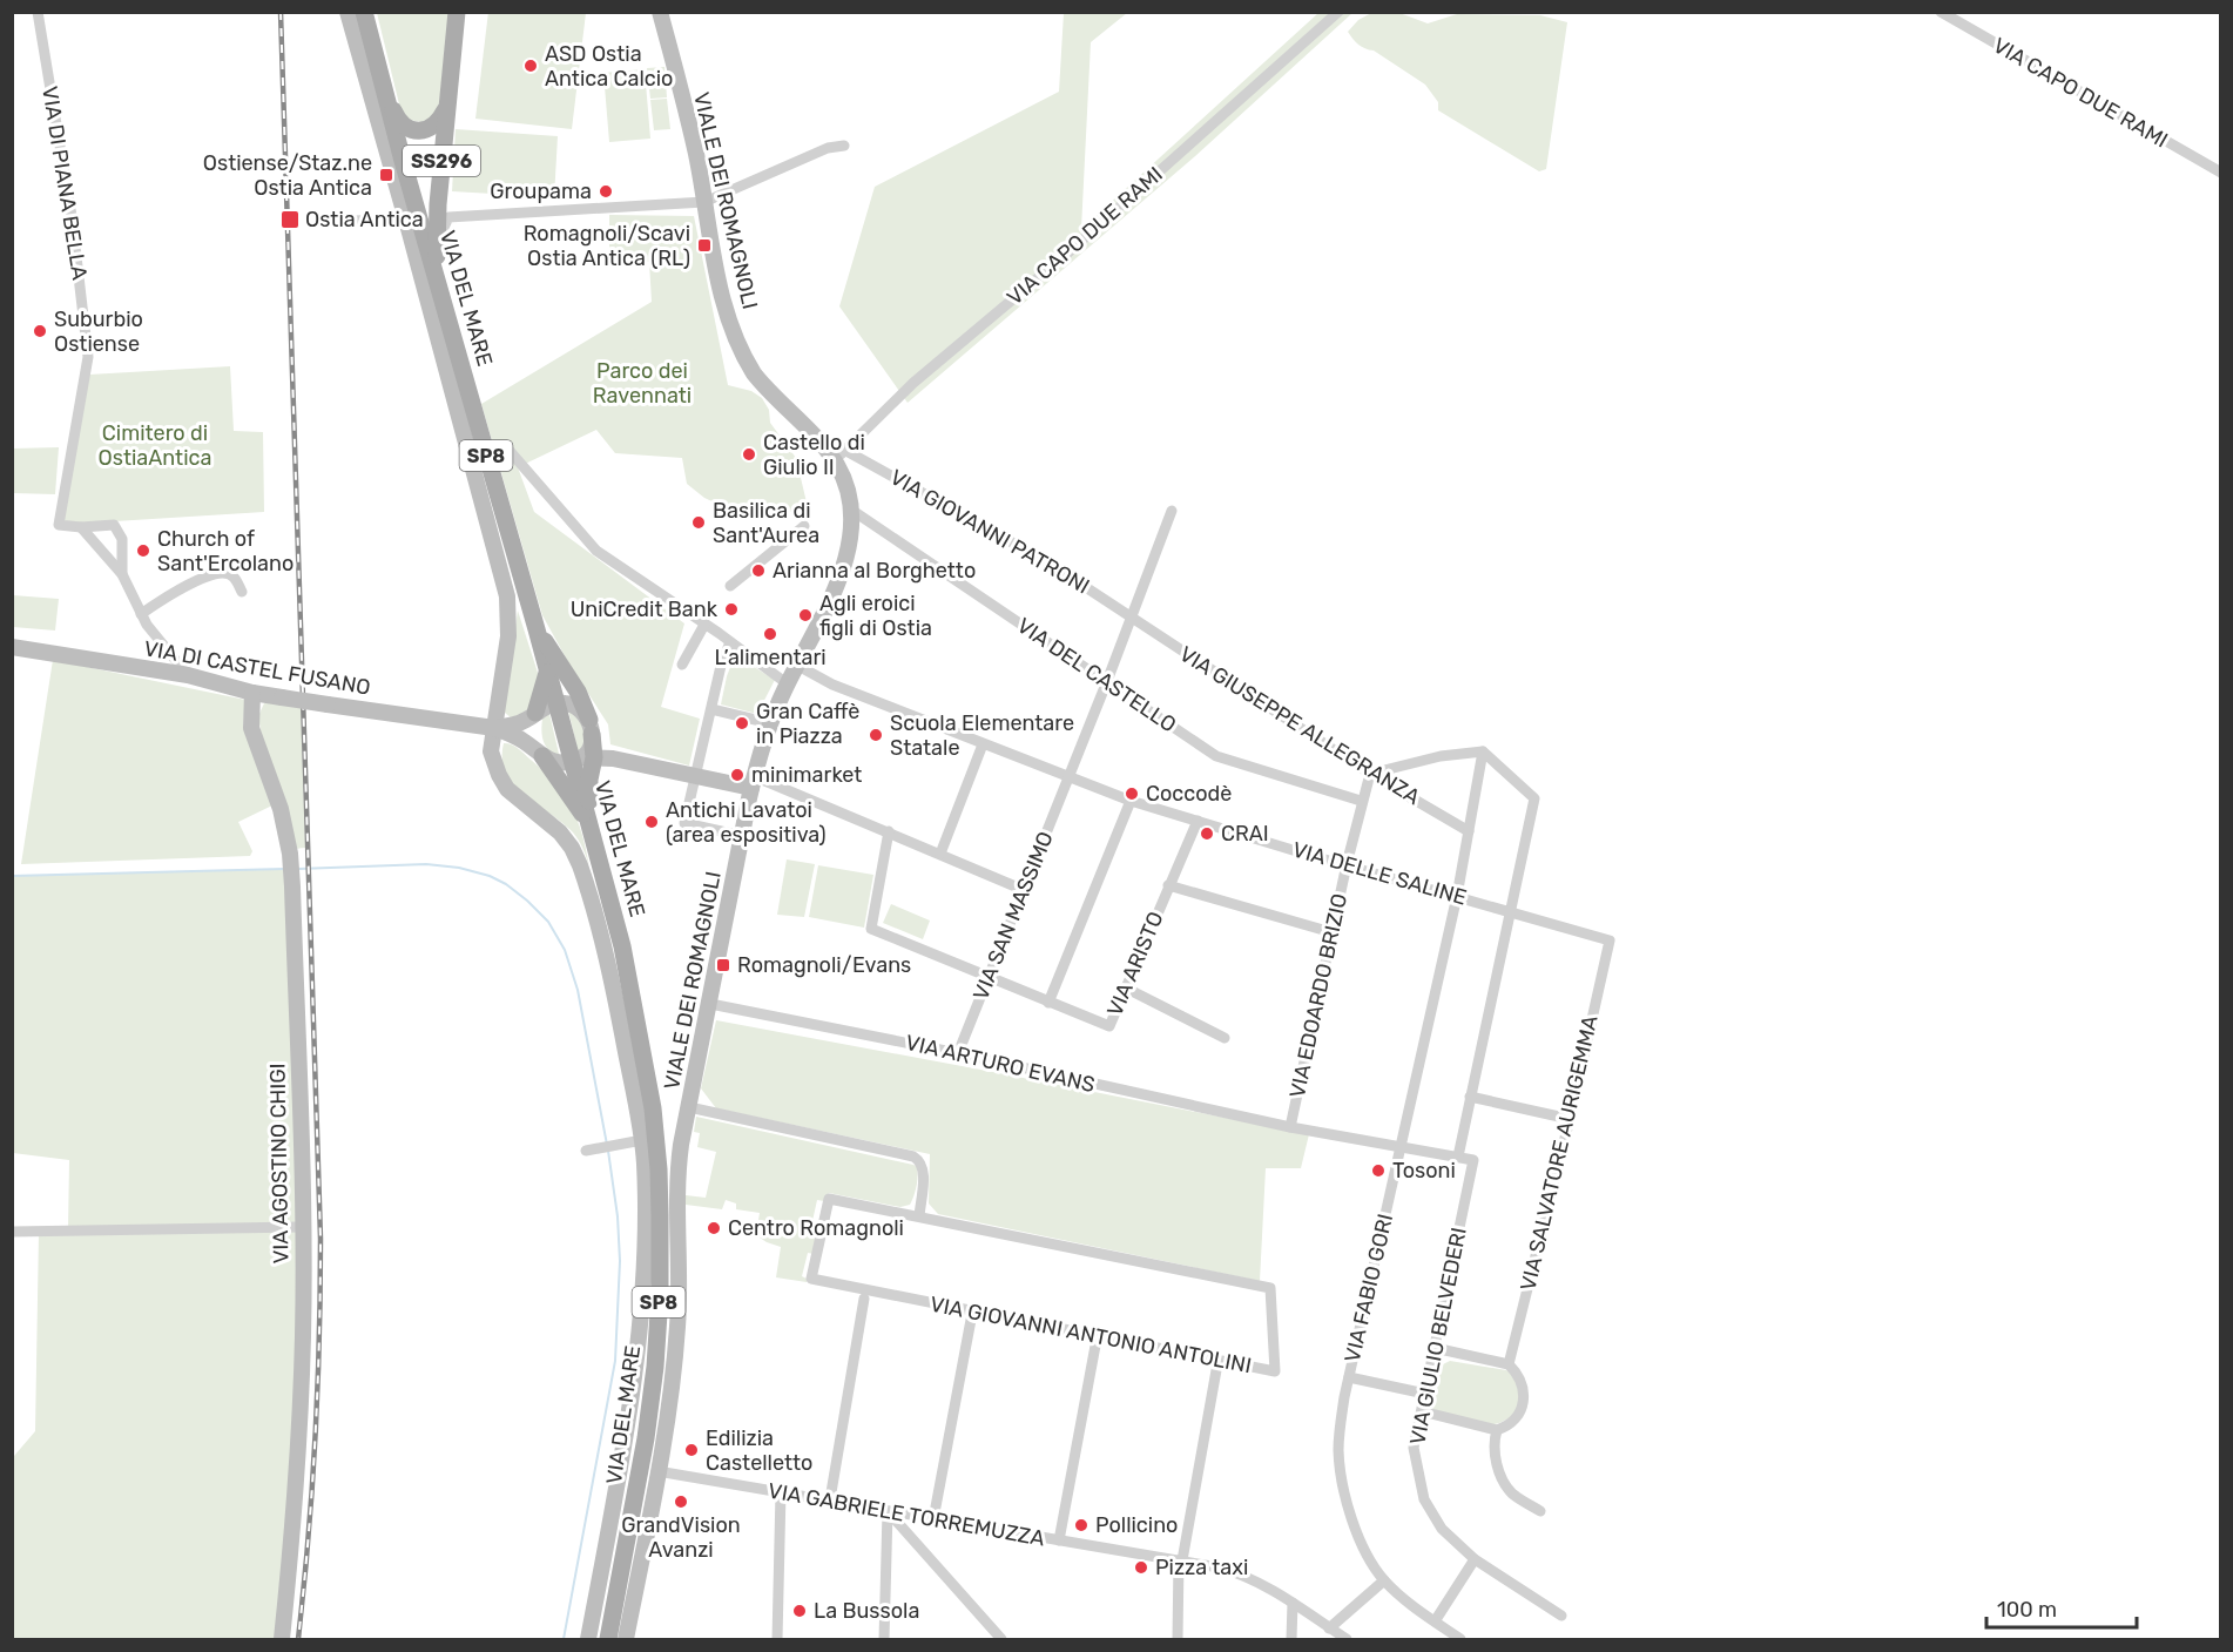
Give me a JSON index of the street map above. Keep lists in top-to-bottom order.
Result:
{
  "streets": {
    "main road": [
      "SS296",
      "VIALE DEI ROMAGNOLI",
      "VIA DEL MARE",
      "SP8",
      "VIA DI CASTEL FUSANO",
      "VIA AGOSTINO CHIGI"
    ],
    "street": [
      "VIA CAPO DUE RAMI",
      "VIA DI PIANA BELLA",
      "VIA GIOVANNI PATRONI",
      "VIA DEL CASTELLO",
      "VIA GIUSEPPE ALLEGRANZA",
      "VIA DELLE SALINE",
      "VIA SAN MASSIMO",
      "VIA ARISTO",
      "VIA EDOARDO BRIZIO",
      "VIA ARTURO EVANS",
      "VIA SALVATORE AURIGEMMA",
      "VIA FABIO GORI",
      "VIA GIOVANNI ANTONIO ANTOLINI",
      "VIA GIULIO BELVEDERI",
      "VIA GABRIELE TORREMUZZA"
    ]
  },
  "crossings": [
    ["VIA CAPO DUE RAMI", "VIALE DEI ROMAGNOLI"],
    ["VIA CAPO DUE RAMI", "VIA GIOVANNI PATRONI"],
    ["SS296", "VIA DEL MARE"],
    ["VIA DI PIANA BELLA", "VIA DI CASTEL FUSANO"],
    ["VIALE DEI ROMAGNOLI", "VIA GIOVANNI PATRONI"],
    ["VIALE DEI ROMAGNOLI", "VIA DEL CASTELLO"],
    ["VIALE DEI ROMAGNOLI", "VIA DELLE SALINE"],
    ["VIALE DEI ROMAGNOLI", "VIA ARTURO EVANS"],
    ["VIALE DEI ROMAGNOLI", "VIA GABRIELE TORREMUZZA"],
    ["VIA GIOVANNI PATRONI", "VIA GIUSEPPE ALLEGRANZA"],
    ["VIA GIOVANNI PATRONI", "VIA SAN MASSIMO"],
    ["VIA DI CASTEL FUSANO", "VIA AGOSTINO CHIGI"],
    ["VIA DEL CASTELLO", "VIA SAN MASSIMO"],
    ["VIA DEL CASTELLO", "VIA EDOARDO BRIZIO"],
    ["VIA GIUSEPPE ALLEGRANZA", "VIA SAN MASSIMO"],
    ["VIA GIUSEPPE ALLEGRANZA", "VIA EDOARDO BRIZIO"],
    ["VIA GIUSEPPE ALLEGRANZA", "VIA FABIO GORI"],
    ["VIA DELLE SALINE", "VIA SAN MASSIMO"],
    ["VIA DELLE SALINE", "VIA ARISTO"],
    ["VIA DELLE SALINE", "VIA EDOARDO BRIZIO"],
    ["VIA DELLE SALINE", "VIA SALVATORE AURIGEMMA"],
    ["VIA DELLE SALINE", "VIA FABIO GORI"],
    ["VIA SAN MASSIMO", "VIA ARISTO"],
    ["VIA SAN MASSIMO", "VIA ARTURO EVANS"],
    ["VIA EDOARDO BRIZIO", "VIA ARTURO EVANS"],
    ["VIA ARTURO EVANS", "VIA FABIO GORI"],
    ["VIA ARTURO EVANS", "VIA GIULIO BELVEDERI"]
  ],
  "parks": ["Parco dei Ravennati", "Cimitero di OstiaAntica"],
  "places": {
    "other": [
      "ASD Ostia Antica Calcio",
      "Groupama",
      "Suburbio Ostiense",
      "Castello di Giulio II",
      "Basilica di Sant'Aurea",
      "Church of Sant'Ercolano",
      "Arianna al Borghetto",
      "UniCredit Bank",
      "Agli eroici figli di Ostia",
      "L’alimentari",
      "Gran Caffè in Piazza",
      "Scuola Elementare Statale",
      "minimarket",
      "Coccodè",
      "Antichi Lavatoi (area espositiva)",
      "CRAI",
      "Tosoni",
      "Centro Romagnoli",
      "Edilizia Castelletto",
      "GrandVision Avanzi",
      "Pollicino",
      "Pizza taxi",
      "La Bussola"
    ],
    "transit": [
      "Ostiense/Staz.ne Ostia Antica",
      "Ostia Antica",
      "Romagnoli/Scavi Ostia Antica (RL)",
      "Romagnoli/Evans"
    ]
  },
  "scale_bar": "100 m"
}
